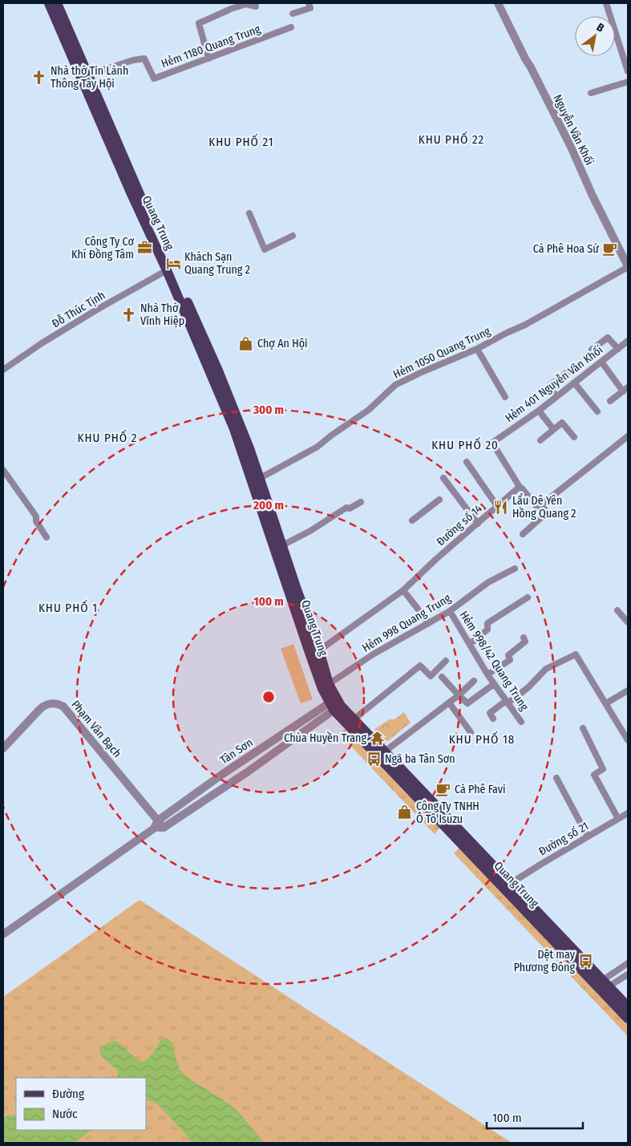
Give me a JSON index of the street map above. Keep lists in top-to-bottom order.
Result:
{
  "streets": {
    "main road": ["Quang Trung"],
    "street": [
      "Hẻm 1180 Quang Trung",
      "Nguyễn Văn Khối",
      "Đỗ Thúc Tịnh",
      "Hẻm 1050 Quang Trung",
      "Hẻm 401 Nguyễn Văn Khối",
      "Đường số 14",
      "Hẻm 998 Quang Trung",
      "Hẻm 998/42 Quang Trung",
      "Phạm Văn Bạch",
      "Tân Sơn",
      "Đường số 21"
    ]
  },
  "crossings": [
    ["Hẻm 1180 Quang Trung", "Quang Trung"],
    ["Nguyễn Văn Khối", "Hẻm 1050 Quang Trung"],
    ["Quang Trung", "Đỗ Thúc Tịnh"],
    ["Quang Trung", "Hẻm 1050 Quang Trung"],
    ["Quang Trung", "Đường số 14"],
    ["Quang Trung", "Hẻm 998 Quang Trung"],
    ["Quang Trung", "Tân Sơn"],
    ["Quang Trung", "Đường số 21"],
    ["Hẻm 401 Nguyễn Văn Khối", "Đường số 14"],
    ["Hẻm 998 Quang Trung", "Hẻm 998/42 Quang Trung"],
    ["Phạm Văn Bạch", "Tân Sơn"]
  ],
  "districts": [
    "KHU PHỐ 22",
    "KHU PHỐ 21",
    "KHU PHỐ 2",
    "KHU PHỐ 20",
    "KHU PHỐ 1",
    "KHU PHỐ 18"
  ],
  "places": {
    "church": ["Nhà thờ Tin Lành Thông Tây Hội", "Nhà Thờ Vĩnh Hiệp"],
    "office": ["Công Ty Cơ Khí Đồng Tâm"],
    "cafe": ["Cà Phê Hoa Sứ", "Cà Phê Favi"],
    "hotel": ["Khách Sạn Quang Trung 2"],
    "shop": ["Chợ An Hội", "Công Ty TNHH Ô Tô Isuzu"],
    "restaurant": ["Lẩu Dê Yên Hồng Quang 2"],
    "temple": ["Chùa Huyền Trang"],
    "bus stop": ["Ngã ba Tân Sơn", "Dệt may Phương Đông"]
  },
  "legend": ["Đường", "Nước"],
  "scale_bar": "100 m",
  "north": "top right",
  "rings": ["300 m", "200 m", "100 m"]
}
